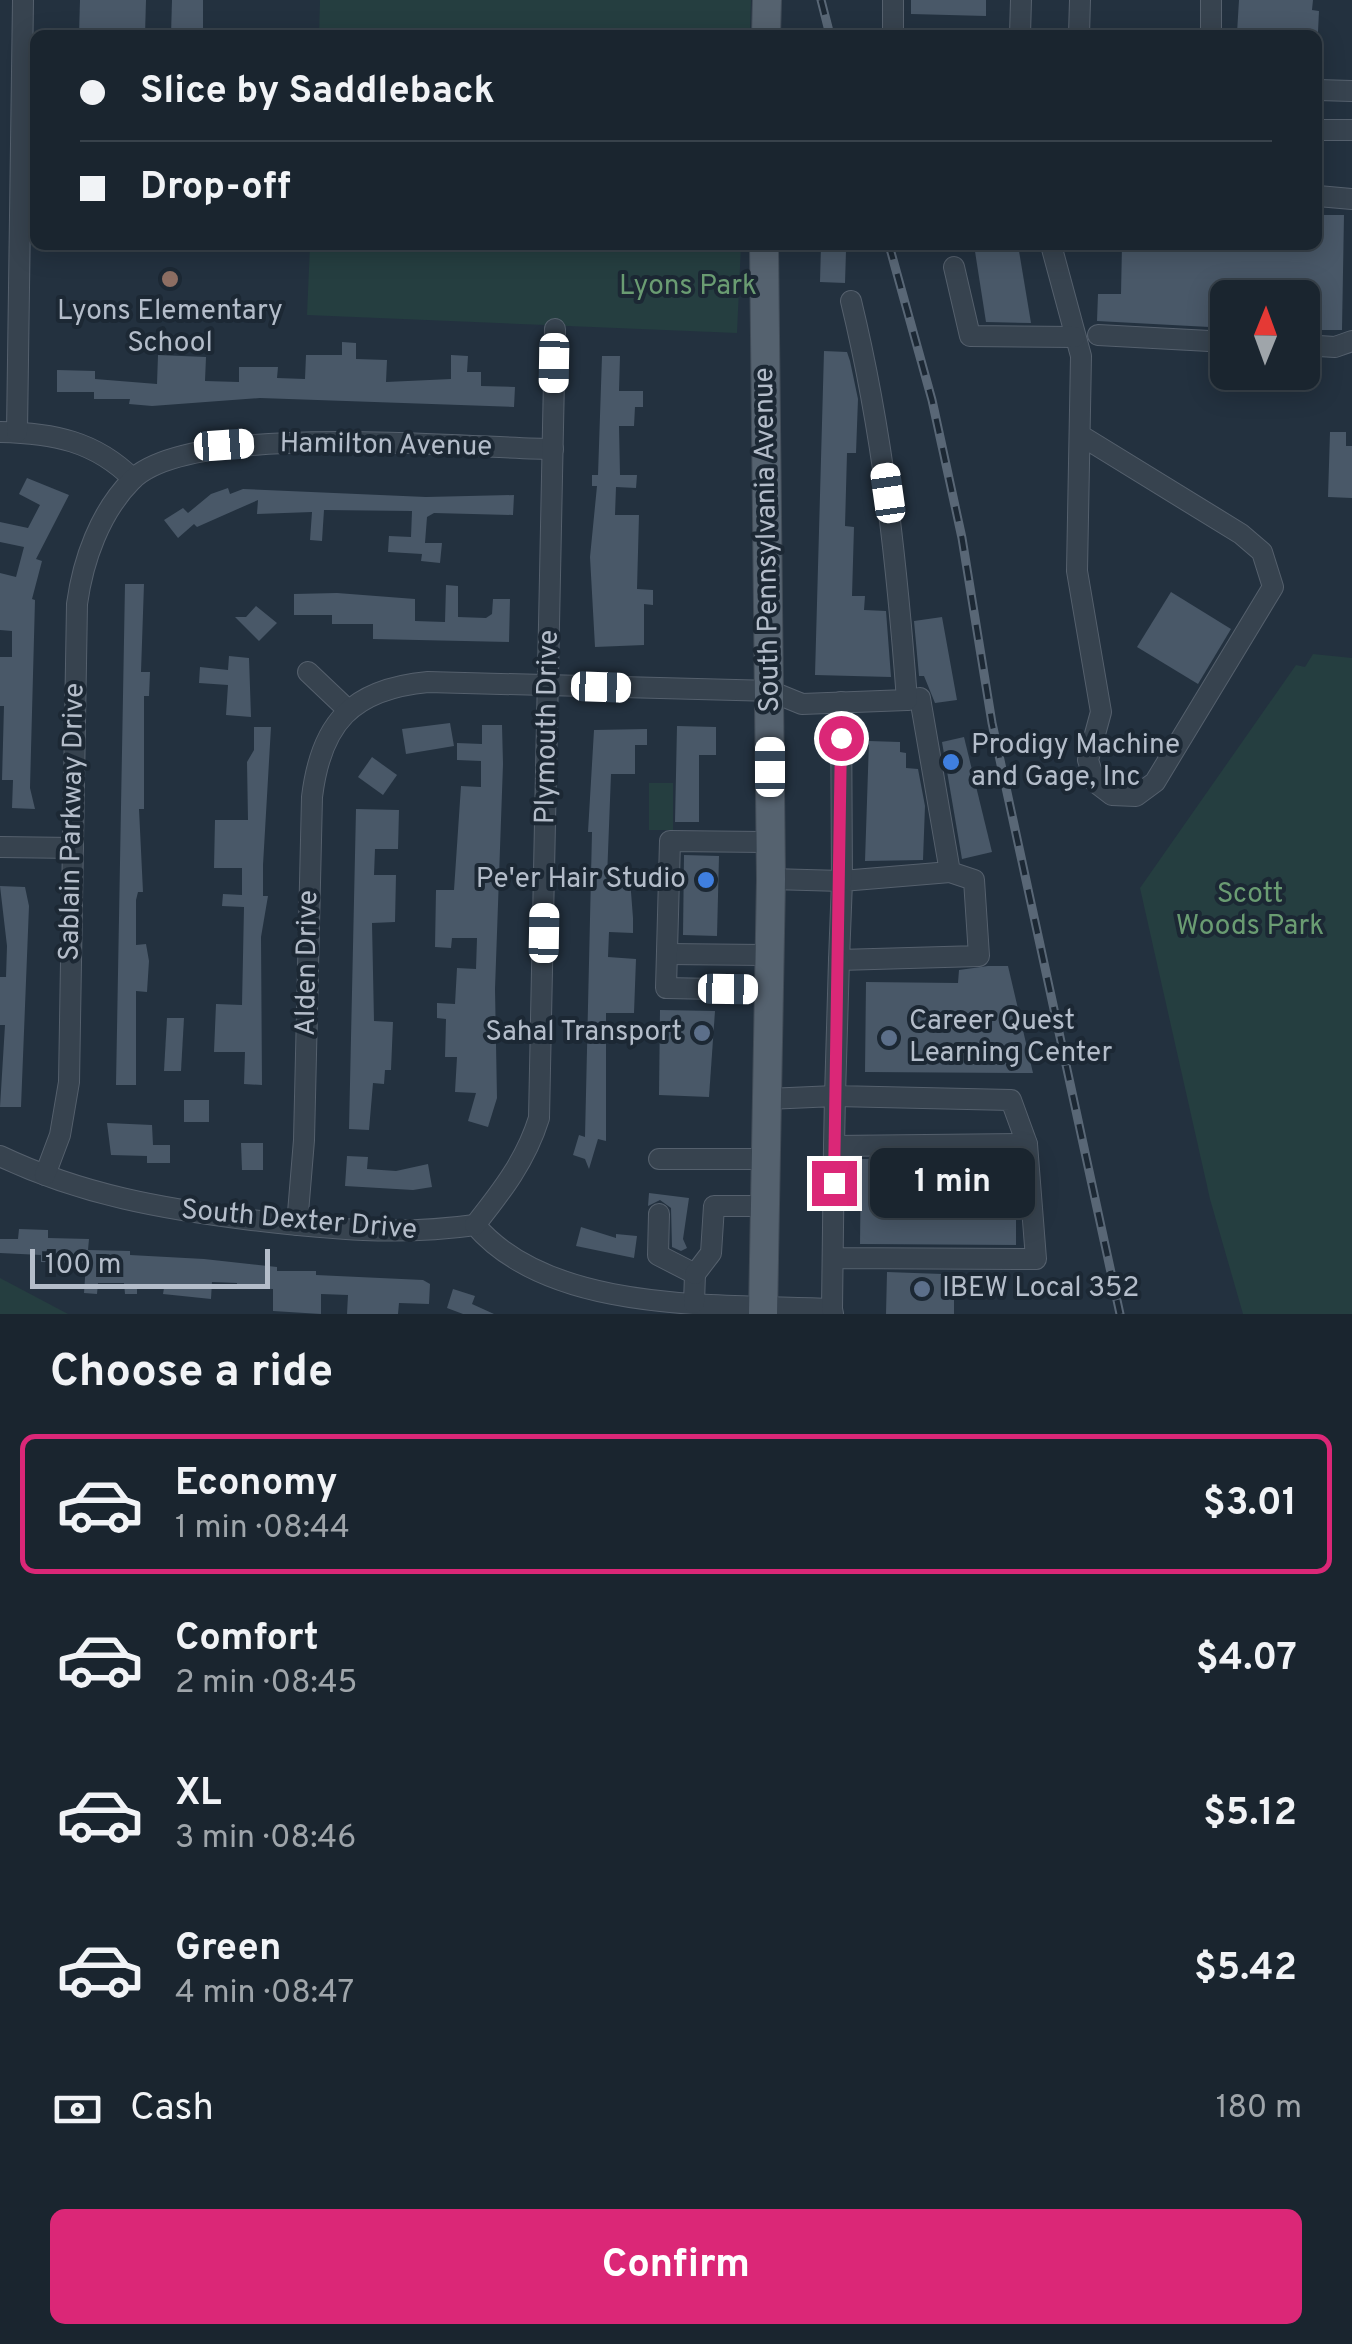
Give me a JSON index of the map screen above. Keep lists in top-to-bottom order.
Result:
{
  "streets": {
    "main road": ["South Pennsylvania Avenue"],
    "street": [
      "Hamilton Avenue",
      "Plymouth Drive",
      "Sablain Parkway Drive",
      "Alden Drive",
      "South Dexter Drive"
    ]
  },
  "crossings": [
    ["Hamilton Avenue", "Plymouth Drive"],
    ["Hamilton Avenue", "Sablain Parkway Drive"],
    ["Plymouth Drive", "South Dexter Drive"],
    ["Sablain Parkway Drive", "South Dexter Drive"],
    ["Alden Drive", "South Dexter Drive"]
  ],
  "parks": ["Lyons Park", "Scott Woods Park"],
  "places": [
    "Lyons Elementary School",
    "Prodigy Machine and Gage, Inc",
    "Pe'er Hair Studio",
    "Sahal Transport",
    "Career Quest Learning Center",
    "IBEW Local 352"
  ],
  "scale_bar": "100 m",
  "north": "top",
  "page": {
    "banner": ["Slice by Saddleback", "Drop-off"],
    "bubble": "1 min",
    "scale": "100 m",
    "heading": "Choose a ride",
    "list": [
      {
        "name": "Economy",
        "note": "1 min · 08:44",
        "value": "$3.01"
      },
      {
        "name": "Comfort",
        "note": "2 min · 08:45",
        "value": "$4.07"
      },
      {
        "name": "XL",
        "note": "3 min · 08:46",
        "value": "$5.12"
      },
      {
        "name": "Green",
        "note": "4 min · 08:47",
        "value": "$5.42"
      }
    ],
    "pay": ["Cash", "180 m"],
    "buttons": "Confirm"
  }
}
